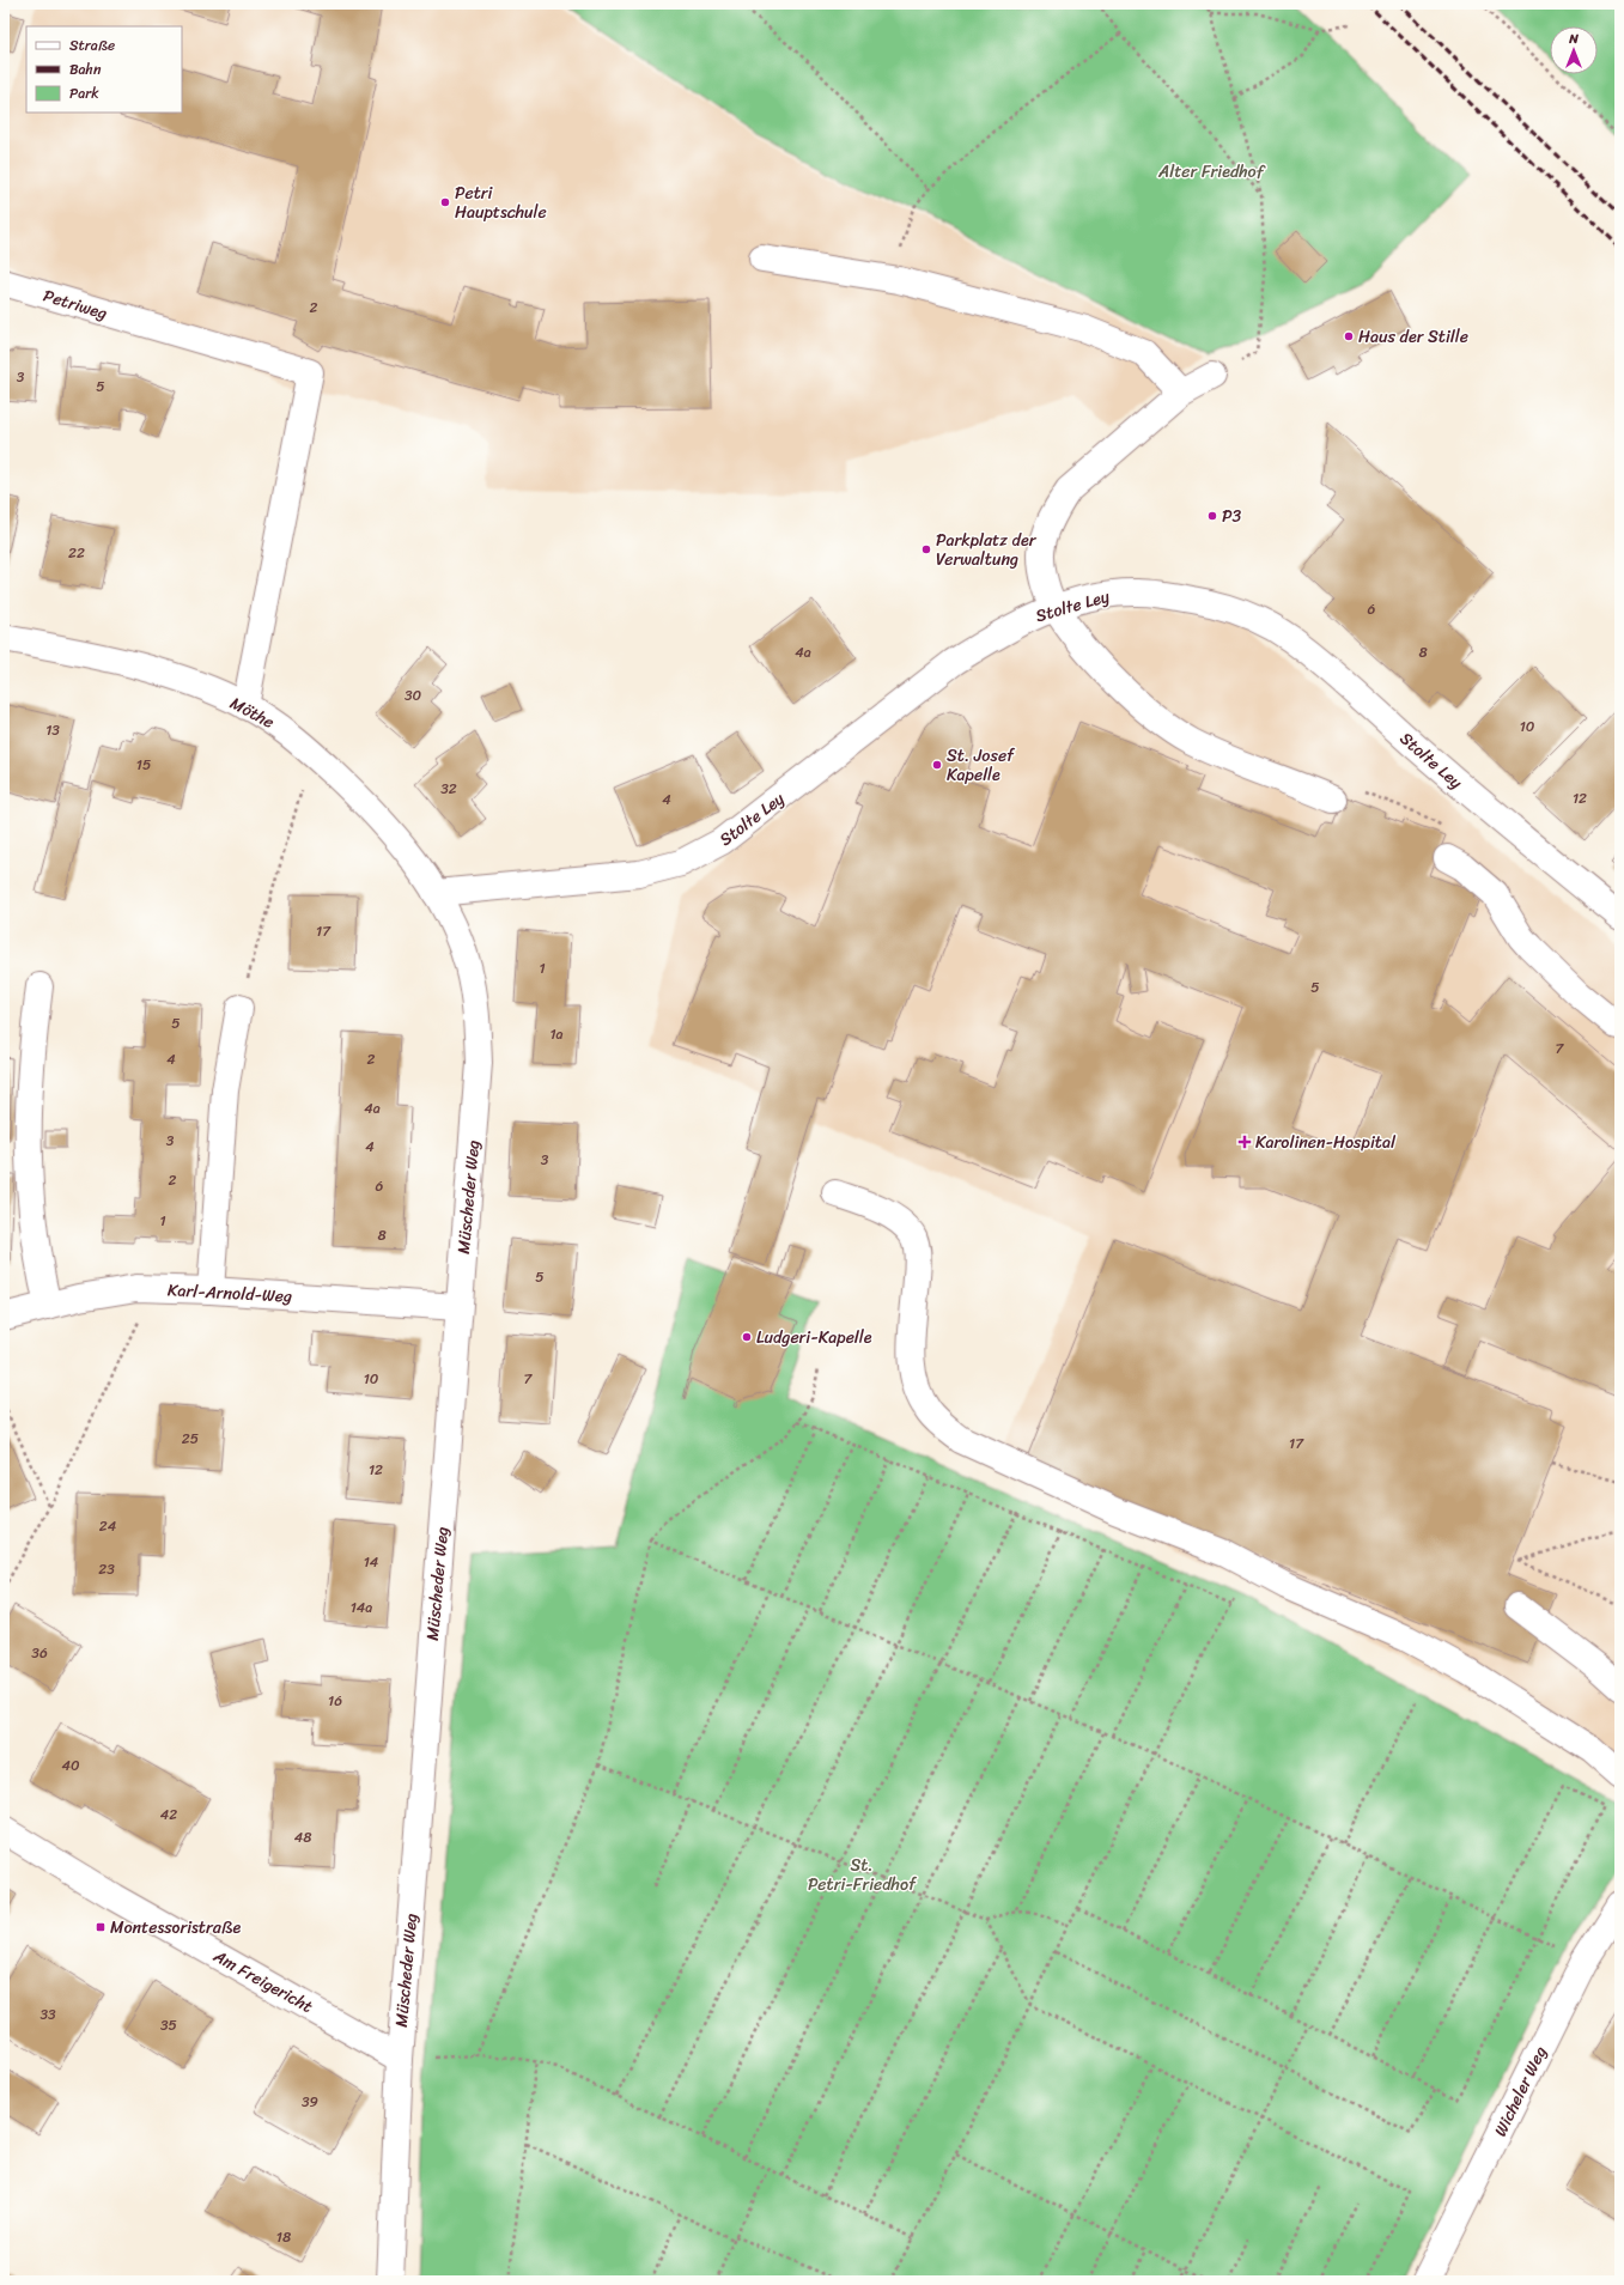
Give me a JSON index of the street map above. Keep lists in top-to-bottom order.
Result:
{
  "streets": {
    "street": [
      "Petriweg",
      "Stolte Ley",
      "Möthe",
      "Müscheder Weg",
      "Karl-Arnold-Weg",
      "Am Freigericht",
      "Wicheler Weg"
    ]
  },
  "crossings": [
    ["Petriweg", "Möthe"],
    ["Stolte Ley", "Möthe"],
    ["Stolte Ley", "Müscheder Weg"],
    ["Möthe", "Müscheder Weg"],
    ["Müscheder Weg", "Karl-Arnold-Weg"],
    ["Müscheder Weg", "Am Freigericht"]
  ],
  "parks": ["Alter Friedhof", "St. Petri-Friedhof"],
  "places": {
    "other": [
      "Petri Hauptschule",
      "Haus der Stille",
      "P3",
      "Parkplatz der Verwaltung",
      "St. Josef Kapelle",
      "Ludgeri-Kapelle"
    ],
    "health": ["Karolinen-Hospital"],
    "transit": ["Montessoristraße"]
  },
  "house_numbers": [
    "2",
    "3",
    "5",
    "22",
    "6",
    "4a",
    "8",
    "30",
    "10",
    "13",
    "15",
    "32",
    "12",
    "4",
    "17",
    "1",
    "5",
    "5",
    "1a",
    "7",
    "4",
    "2",
    "4a",
    "3",
    "4",
    "3",
    "2",
    "6",
    "1",
    "8",
    "5",
    "10",
    "7",
    "25",
    "17",
    "12",
    "24",
    "14",
    "23",
    "14a",
    "36",
    "16",
    "40",
    "42",
    "48",
    "33",
    "35",
    "39",
    "18"
  ],
  "legend": ["Straße", "Bahn", "Park"],
  "north": "top"
}
